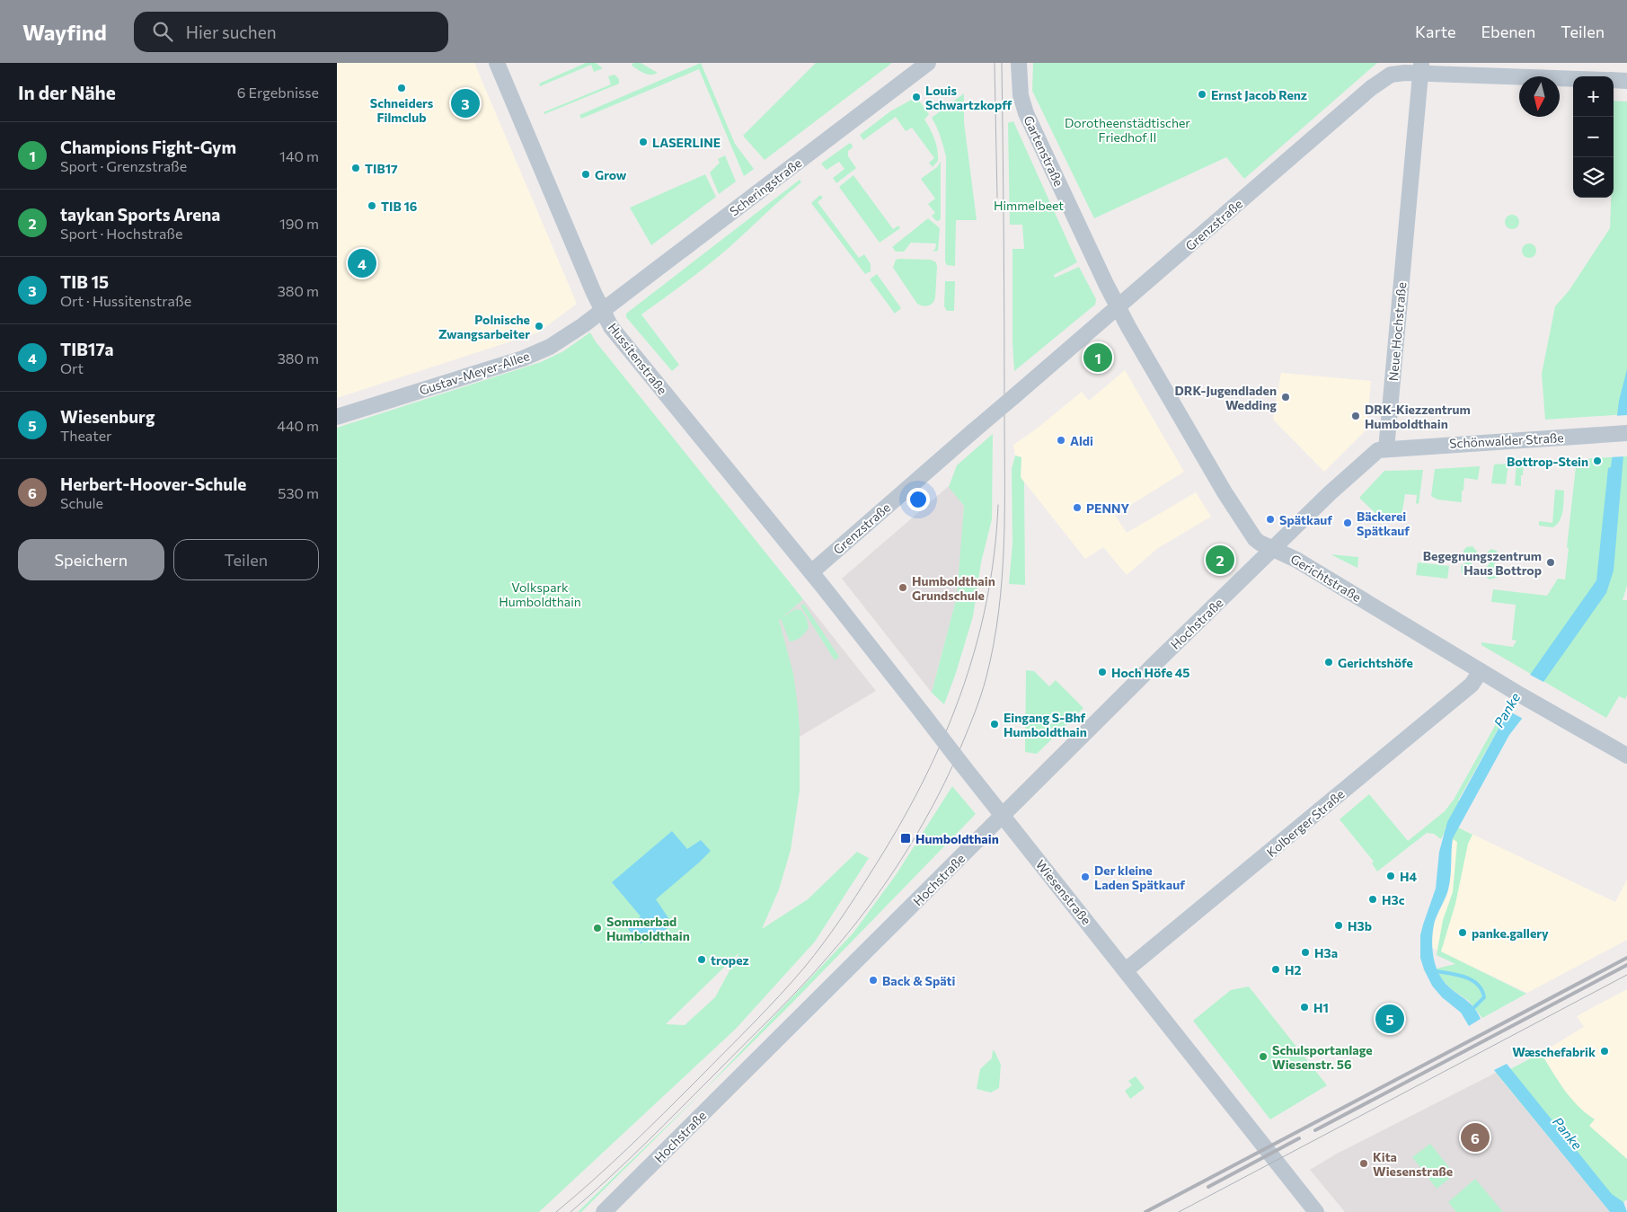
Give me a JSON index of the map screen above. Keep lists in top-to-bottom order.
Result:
{
  "streets": {
    "street": [
      "Gartenstraße",
      "Scheringstraße",
      "Grenzstraße",
      "Neue Hochstraße",
      "Hussitenstraße",
      "Gustav-Meyer-Allee",
      "Schönwalder Straße",
      "Gerichtstraße",
      "Hochstraße",
      "Kolberger Straße",
      "Wiesenstraße"
    ]
  },
  "crossings": [
    ["Gartenstraße", "Grenzstraße"],
    ["Gartenstraße", "Gerichtstraße"],
    ["Scheringstraße", "Hussitenstraße"],
    ["Scheringstraße", "Gustav-Meyer-Allee"],
    ["Grenzstraße", "Neue Hochstraße"],
    ["Grenzstraße", "Hussitenstraße"],
    ["Grenzstraße", "Gerichtstraße"],
    ["Grenzstraße", "Wiesenstraße"],
    ["Neue Hochstraße", "Schönwalder Straße"],
    ["Hussitenstraße", "Gustav-Meyer-Allee"],
    ["Hussitenstraße", "Wiesenstraße"],
    ["Gerichtstraße", "Hochstraße"],
    ["Gerichtstraße", "Kolberger Straße"],
    ["Hochstraße", "Wiesenstraße"],
    ["Kolberger Straße", "Wiesenstraße"]
  ],
  "water": ["Panke"],
  "parks": ["Dorotheenstädtischer Friedhof II", "Himmelbeet", "Volkspark Humboldthain"],
  "places": {
    "other": [
      "Schneiders Filmclub",
      "Ernst Jacob Renz",
      "Louis Schwartzkopff",
      "LASERLINE",
      "TIB17",
      "Grow",
      "TIB 16",
      "Polnische Zwangsarbeiter",
      "DRK-Jugendladen Wedding",
      "DRK-Kiezzentrum Humboldthain",
      "Aldi",
      "Bottrop-Stein",
      "PENNY",
      "Spätkauf",
      "Bäckerei Spätkauf",
      "Begegnungszentrum Haus Bottrop",
      "Humboldthain Grundschule",
      "Gerichtshöfe",
      "Hoch Höfe 45",
      "Eingang S-Bhf Humboldthain",
      "H4",
      "Der kleine Laden Spätkauf",
      "H3c",
      "H3b",
      "Sommerbad Humboldthain",
      "panke.gallery",
      "H3a",
      "tropez",
      "H2",
      "Back & Späti",
      "H1",
      "Wæschefabrik",
      "Schulsportanlage Wiesenstr. 56",
      "Kita Wiesenstraße"
    ],
    "transit": ["Humboldthain"]
  },
  "north": "bottom",
  "page": {
    "header": "Wayfind",
    "search": "Hier suchen",
    "nav": ["Karte", "Ebenen", "Teilen"],
    "heading": ["In der Nähe", "6 Ergebnisse"],
    "map_buttons": ["+", "−"],
    "pins": [
      "3",
      "4",
      "1",
      "2",
      "5",
      "6"
    ],
    "list": [
      {
        "mark": "1",
        "name": "Champions Fight-Gym",
        "note": "Sport · Grenzstraße",
        "value": "140 m"
      },
      {
        "mark": "2",
        "name": "taykan Sports Arena",
        "note": "Sport · Hochstraße",
        "value": "190 m"
      },
      {
        "mark": "3",
        "name": "TIB 15",
        "note": "Ort · Hussitenstraße",
        "value": "380 m"
      },
      {
        "mark": "4",
        "name": "TIB17a",
        "note": "Ort",
        "value": "380 m"
      },
      {
        "mark": "5",
        "name": "Wiesenburg",
        "note": "Theater",
        "value": "440 m"
      },
      {
        "mark": "6",
        "name": "Herbert-Hoover-Schule",
        "note": "Schule",
        "value": "530 m"
      }
    ],
    "buttons": ["Speichern", "Teilen"]
  }
}
